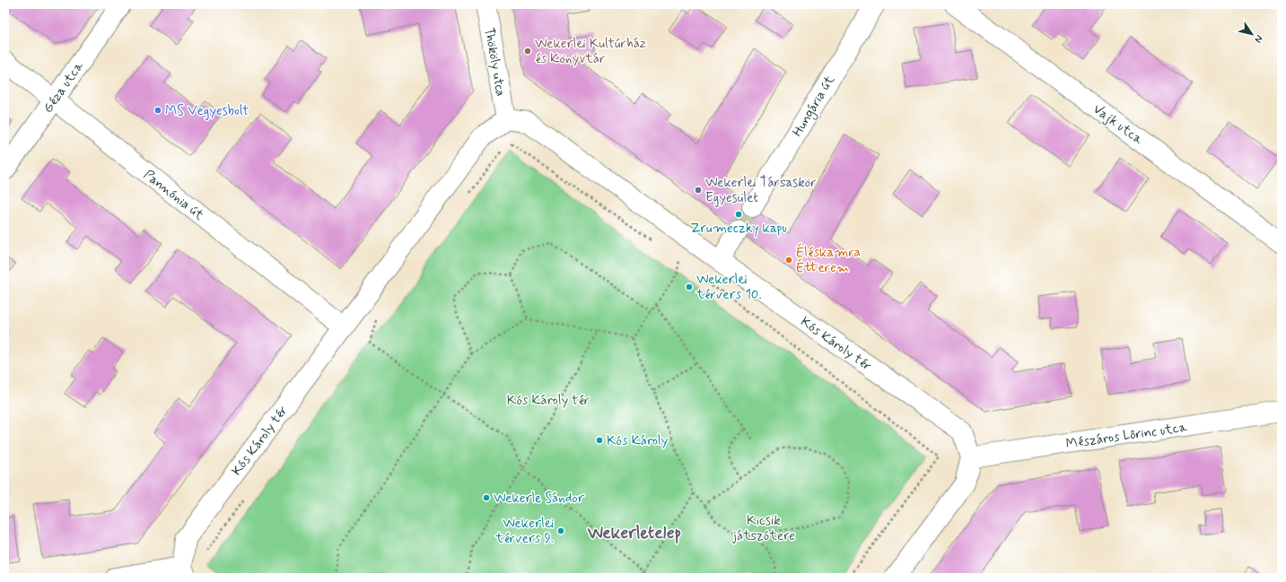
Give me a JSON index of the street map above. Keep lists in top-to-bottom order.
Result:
{
  "streets": {
    "street": [
      "Thököly utca",
      "Géza utca",
      "Hungária út",
      "Vajk utca",
      "Pannónia út",
      "Kós Károly tér",
      "Mészáros Lőrinc utca"
    ]
  },
  "crossings": [
    ["Thököly utca", "Kós Károly tér"],
    ["Géza utca", "Pannónia út"],
    ["Pannónia út", "Kós Károly tér"],
    ["Kós Károly tér", "Mészáros Lőrinc utca"]
  ],
  "districts": ["Wekerletelep"],
  "parks": ["Kós Károly tér", "Kicsik játszótere"],
  "places": [
    "Wekerlei Kultúrház és Könyvtár",
    "MS Vegyesbolt",
    "Wekerlei Társaskör Egyesület",
    "Zrumeczky kapu",
    "Éléskamra Étterem",
    "Wekerlei térvers 10.",
    "Kós Károly",
    "Wekerle Sándor",
    "Wekerlei térvers 9."
  ],
  "north": "bottom right"
}
